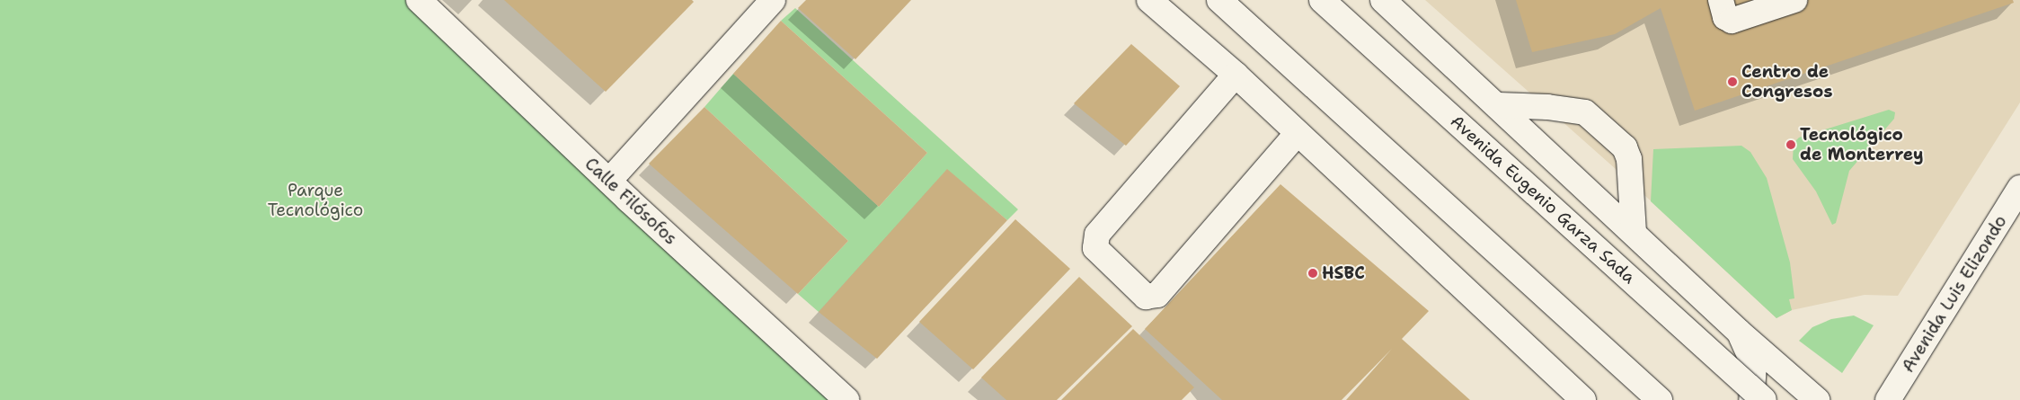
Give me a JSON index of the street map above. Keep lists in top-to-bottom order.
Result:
{
  "streets": {
    "main road": ["Avenida Eugenio Garza Sada", "Calle Filósofos", "Avenida Luis Elizondo"]
  },
  "parks": ["Parque Tecnológico"],
  "places": ["Centro de Congresos", "Tecnológico de Monterrey", "HSBC"]
}
